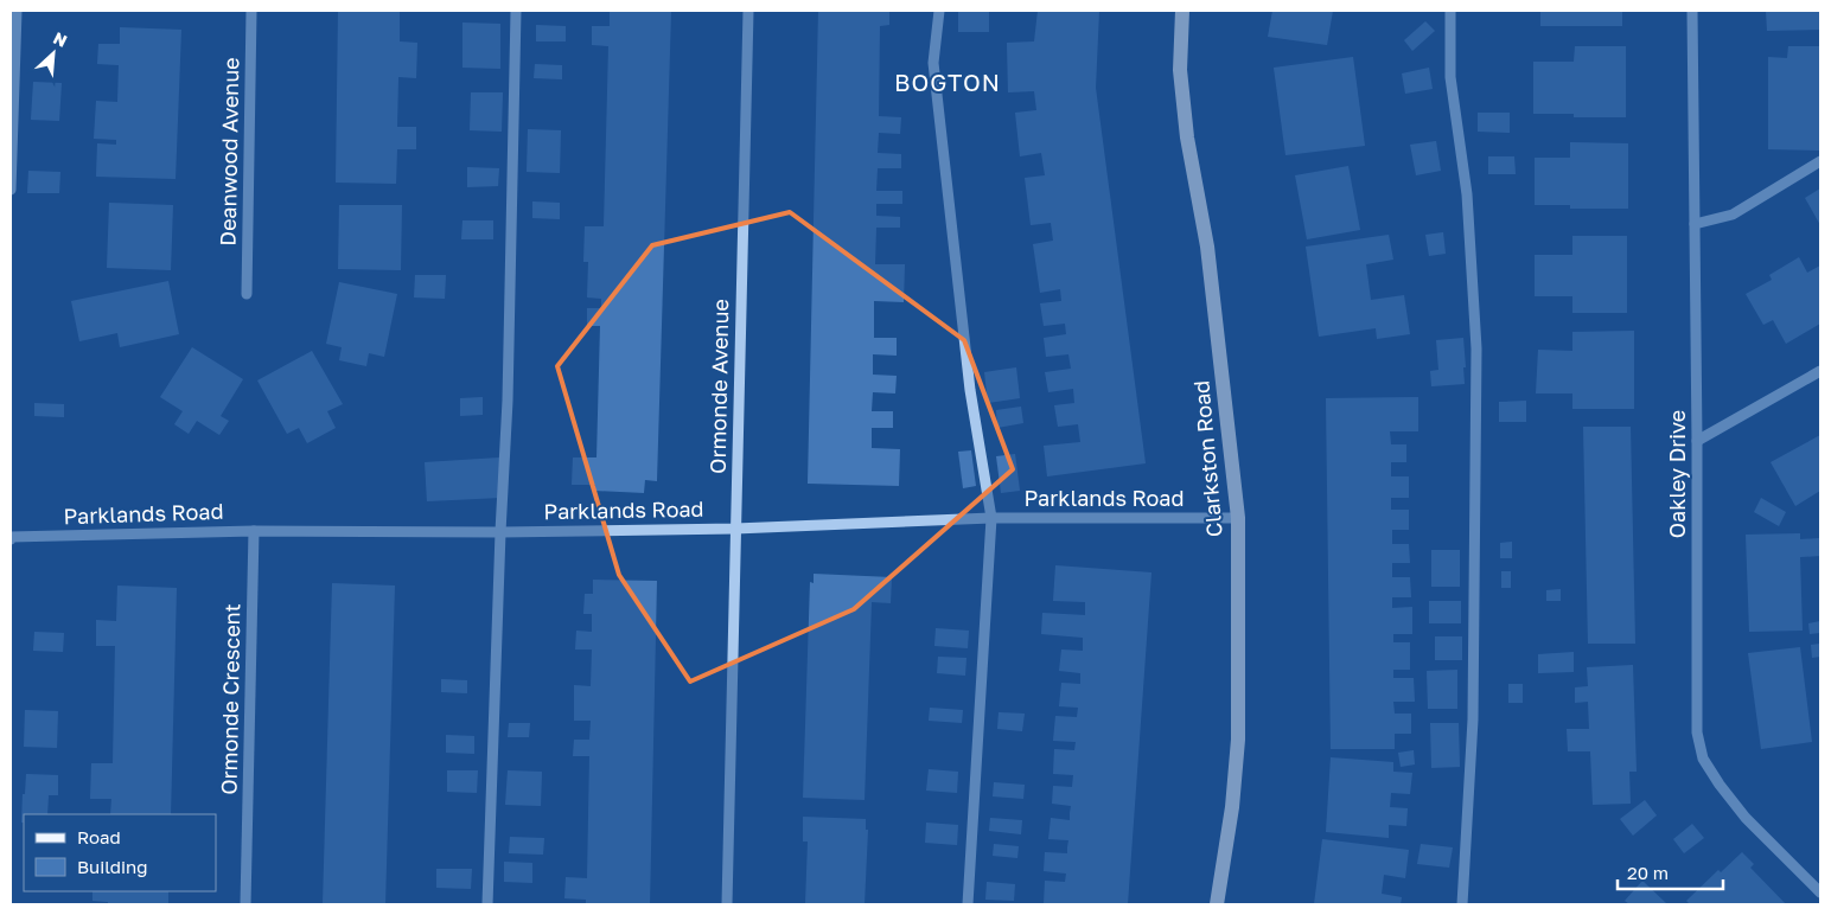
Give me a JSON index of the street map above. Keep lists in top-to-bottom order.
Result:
{
  "streets": {
    "main road": ["Clarkston Road"],
    "street": [
      "Deanwood Avenue",
      "Ormonde Avenue",
      "Oakley Drive",
      "Parklands Road",
      "Ormonde Crescent"
    ]
  },
  "crossings": [
    ["Ormonde Avenue", "Parklands Road"],
    ["Clarkston Road", "Parklands Road"],
    ["Parklands Road", "Ormonde Crescent"]
  ],
  "districts": ["BOGTON"],
  "legend": ["Road", "Building"],
  "scale_bar": "20 m",
  "north": "top right"
}
